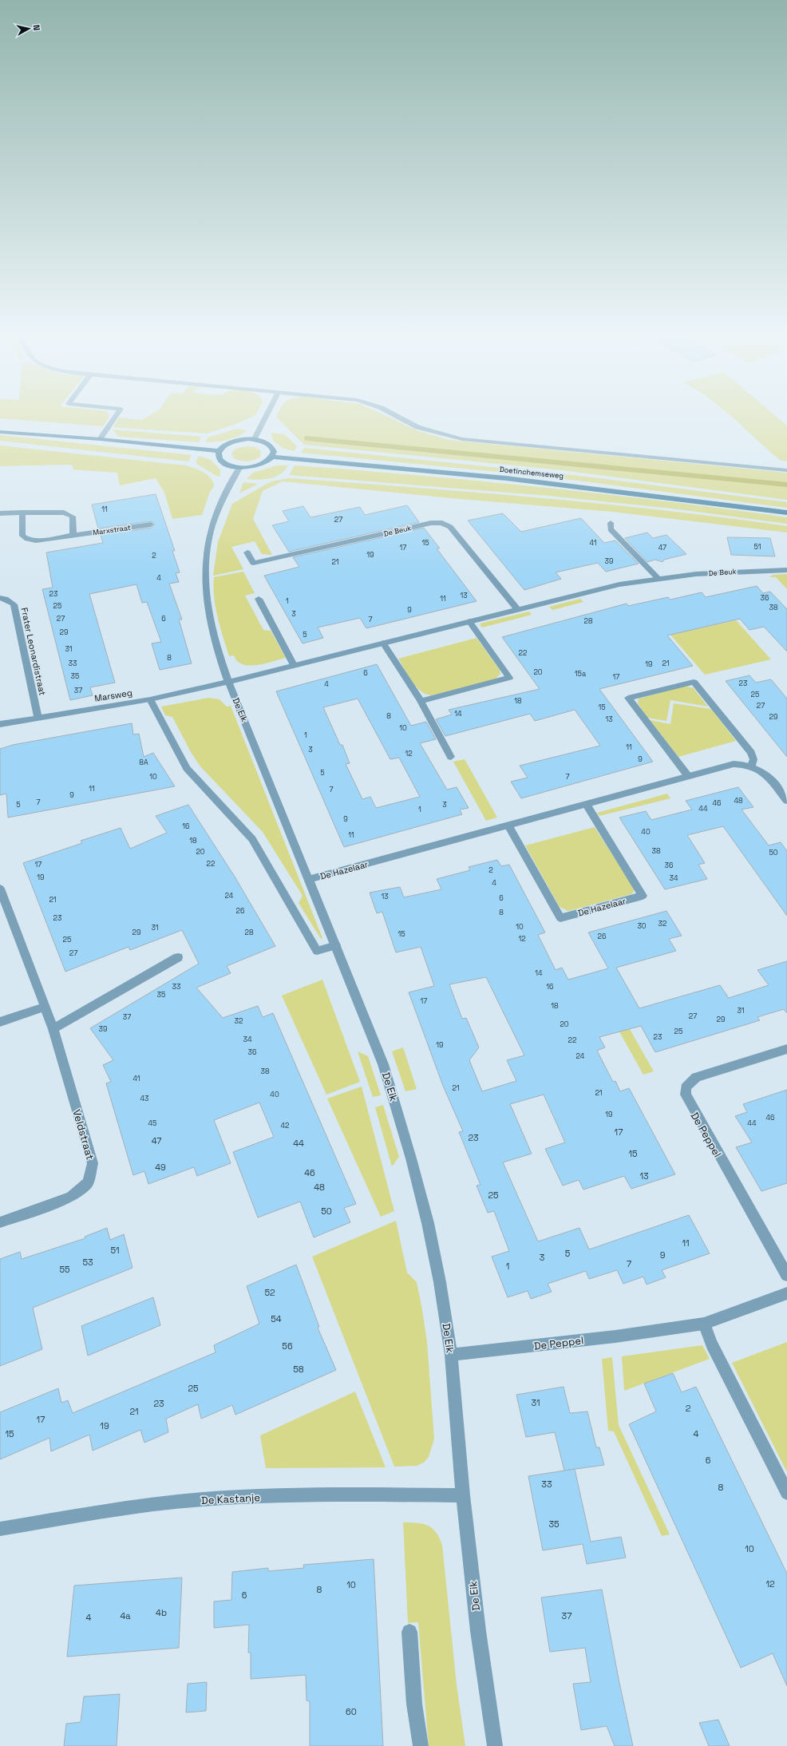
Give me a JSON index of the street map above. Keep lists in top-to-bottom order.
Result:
{
  "streets": {
    "main road": ["Doetinchemseweg"],
    "street": [
      "Marxstraat",
      "De Beuk",
      "Frater Leonardistraat",
      "Marsweg",
      "De Eik",
      "De Hazelaar",
      "Veldstraat",
      "De Peppel",
      "De Kastanje"
    ]
  },
  "crossings": [
    ["De Beuk", "Marsweg"],
    ["De Beuk", "De Eik"],
    ["Frater Leonardistraat", "Marsweg"],
    ["Marsweg", "De Eik"],
    ["De Eik", "De Hazelaar"],
    ["De Eik", "De Peppel"],
    ["De Eik", "De Kastanje"]
  ],
  "house_numbers": [
    "11",
    "27",
    "15",
    "41",
    "51",
    "17",
    "47",
    "19",
    "2",
    "39",
    "21",
    "4",
    "23",
    "13",
    "36",
    "11",
    "1",
    "25",
    "38",
    "9",
    "3",
    "27",
    "6",
    "7",
    "28",
    "29",
    "5",
    "31",
    "22",
    "8",
    "33",
    "21",
    "19",
    "20",
    "6",
    "15a",
    "35",
    "17",
    "23",
    "4",
    "37",
    "25",
    "18",
    "27",
    "15",
    "14",
    "8",
    "29",
    "13",
    "10",
    "1",
    "11",
    "3",
    "12",
    "9",
    "8A",
    "5",
    "10",
    "7",
    "11",
    "7",
    "9",
    "48",
    "7",
    "46",
    "5",
    "3",
    "44",
    "1",
    "9",
    "16",
    "40",
    "11",
    "18",
    "38",
    "20",
    "50",
    "22",
    "17",
    "36",
    "2",
    "19",
    "34",
    "4",
    "24",
    "13",
    "6",
    "21",
    "26",
    "8",
    "23",
    "32",
    "30",
    "10",
    "31",
    "29",
    "28",
    "15",
    "26",
    "12",
    "25",
    "27",
    "14",
    "33",
    "16",
    "35",
    "17",
    "18",
    "31",
    "27",
    "37",
    "29",
    "32",
    "20",
    "39",
    "25",
    "23",
    "34",
    "22",
    "19",
    "36",
    "24",
    "38",
    "41",
    "21",
    "21",
    "40",
    "43",
    "19",
    "46",
    "45",
    "44",
    "42",
    "17",
    "23",
    "47",
    "44",
    "15",
    "49",
    "46",
    "13",
    "48",
    "25",
    "50",
    "11",
    "51",
    "5",
    "9",
    "3",
    "53",
    "7",
    "1",
    "55",
    "52",
    "54",
    "56",
    "58",
    "25",
    "31",
    "23",
    "2",
    "21",
    "17",
    "19",
    "15",
    "4",
    "6",
    "33",
    "8",
    "35",
    "10",
    "12",
    "10",
    "8",
    "6",
    "4b",
    "4a",
    "37",
    "4",
    "60"
  ],
  "north": "right"
}
